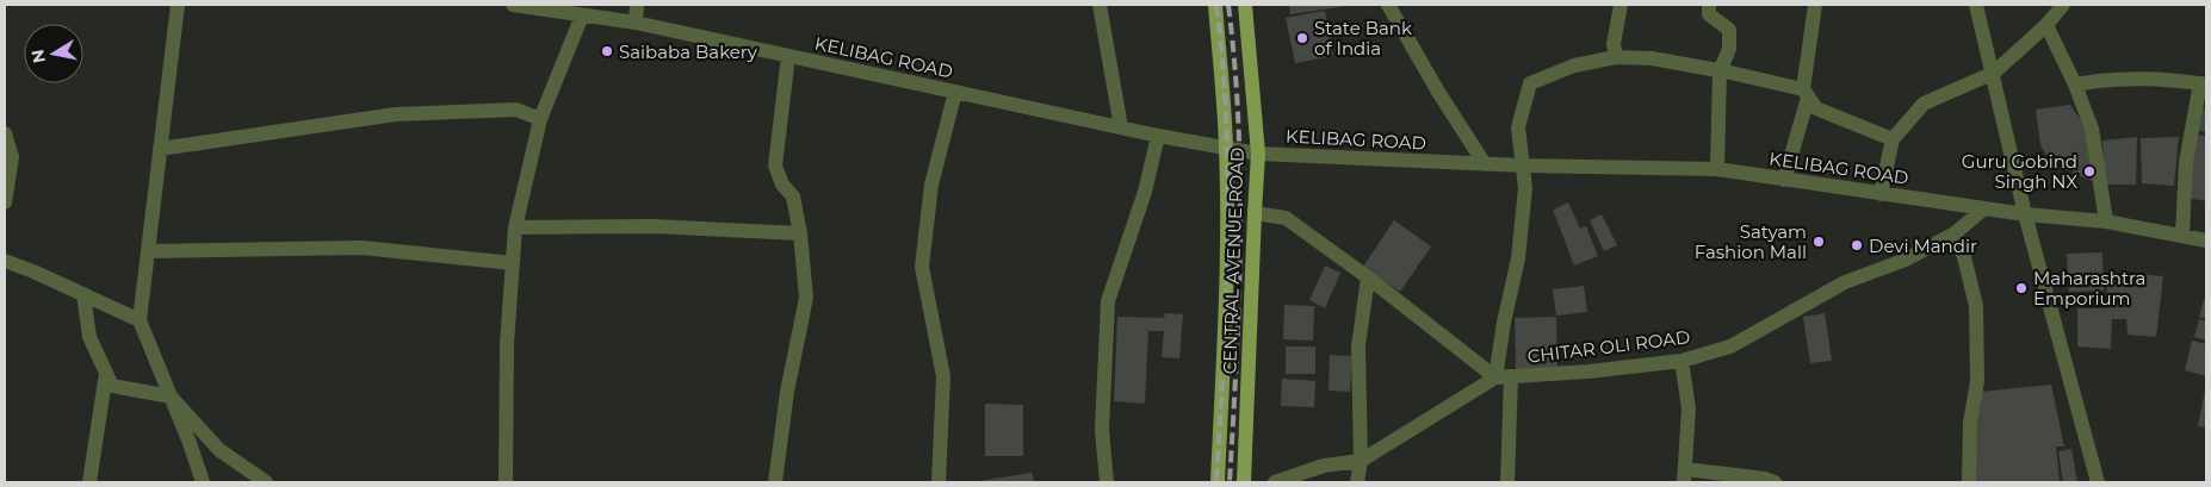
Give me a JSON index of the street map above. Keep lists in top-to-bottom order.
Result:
{
  "streets": {
    "main road": ["CENTRAL AVENUE ROAD"],
    "street": ["KELIBAG ROAD", "CHITAR OLI ROAD"]
  },
  "crossings": [
    ["KELIBAG ROAD", "CENTRAL AVENUE ROAD"],
    ["KELIBAG ROAD", "CHITAR OLI ROAD"]
  ],
  "places": [
    "State Bank of India",
    "Saibaba Bakery",
    "Guru Gobind Singh NX",
    "Satyam Fashion Mall",
    "Devi Mandir",
    "Maharashtra Emporium"
  ],
  "north": "left"
}
